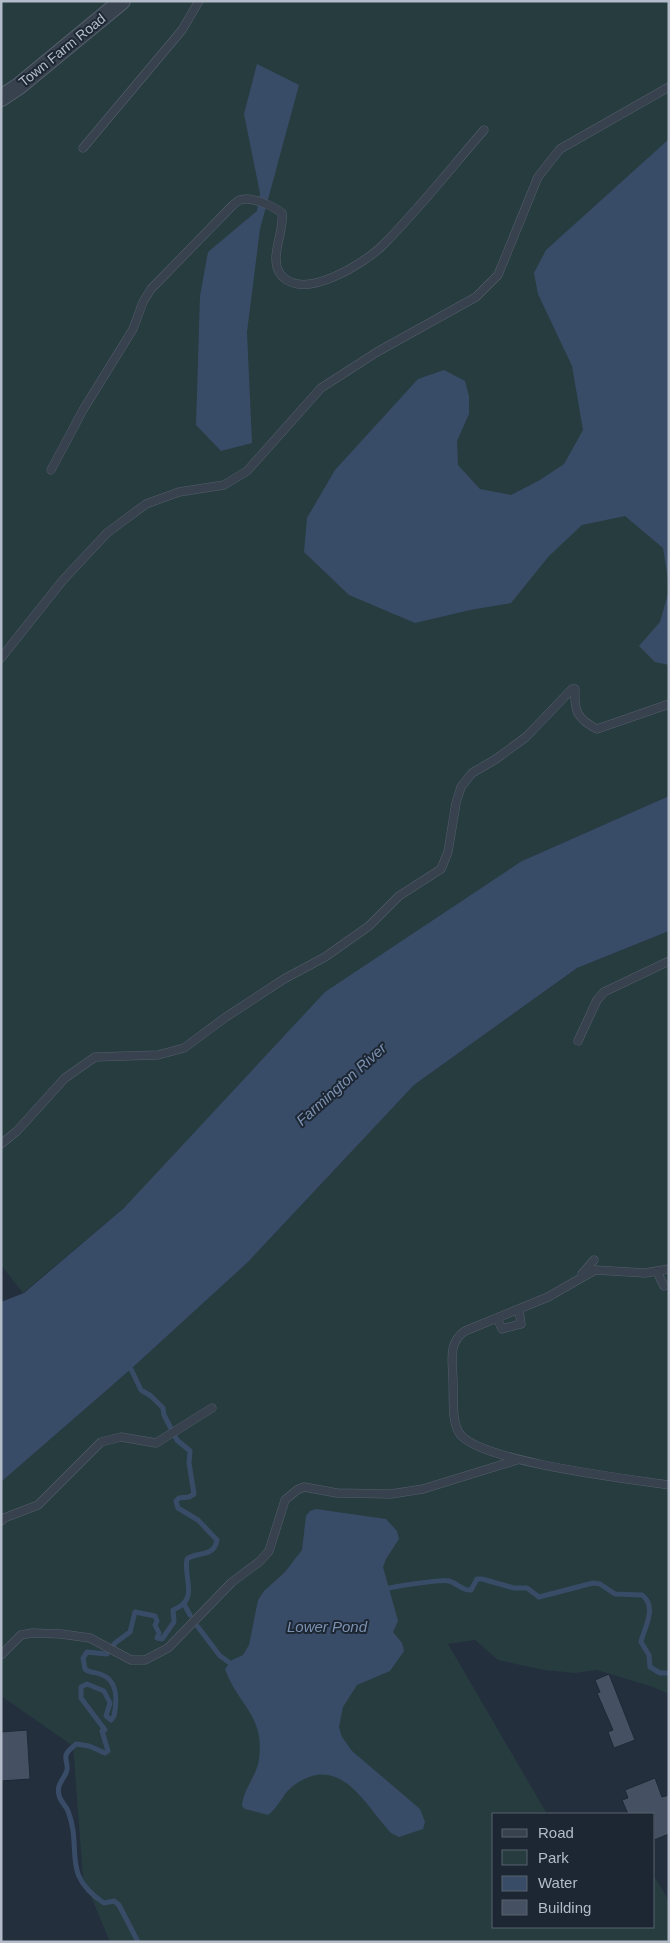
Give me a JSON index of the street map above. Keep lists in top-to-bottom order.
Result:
{
  "streets": {
    "street": ["Town Farm Road"]
  },
  "water": ["Farmington River", "Lower Pond"],
  "legend": [
    "Road",
    "Park",
    "Water",
    "Building"
  ]
}
